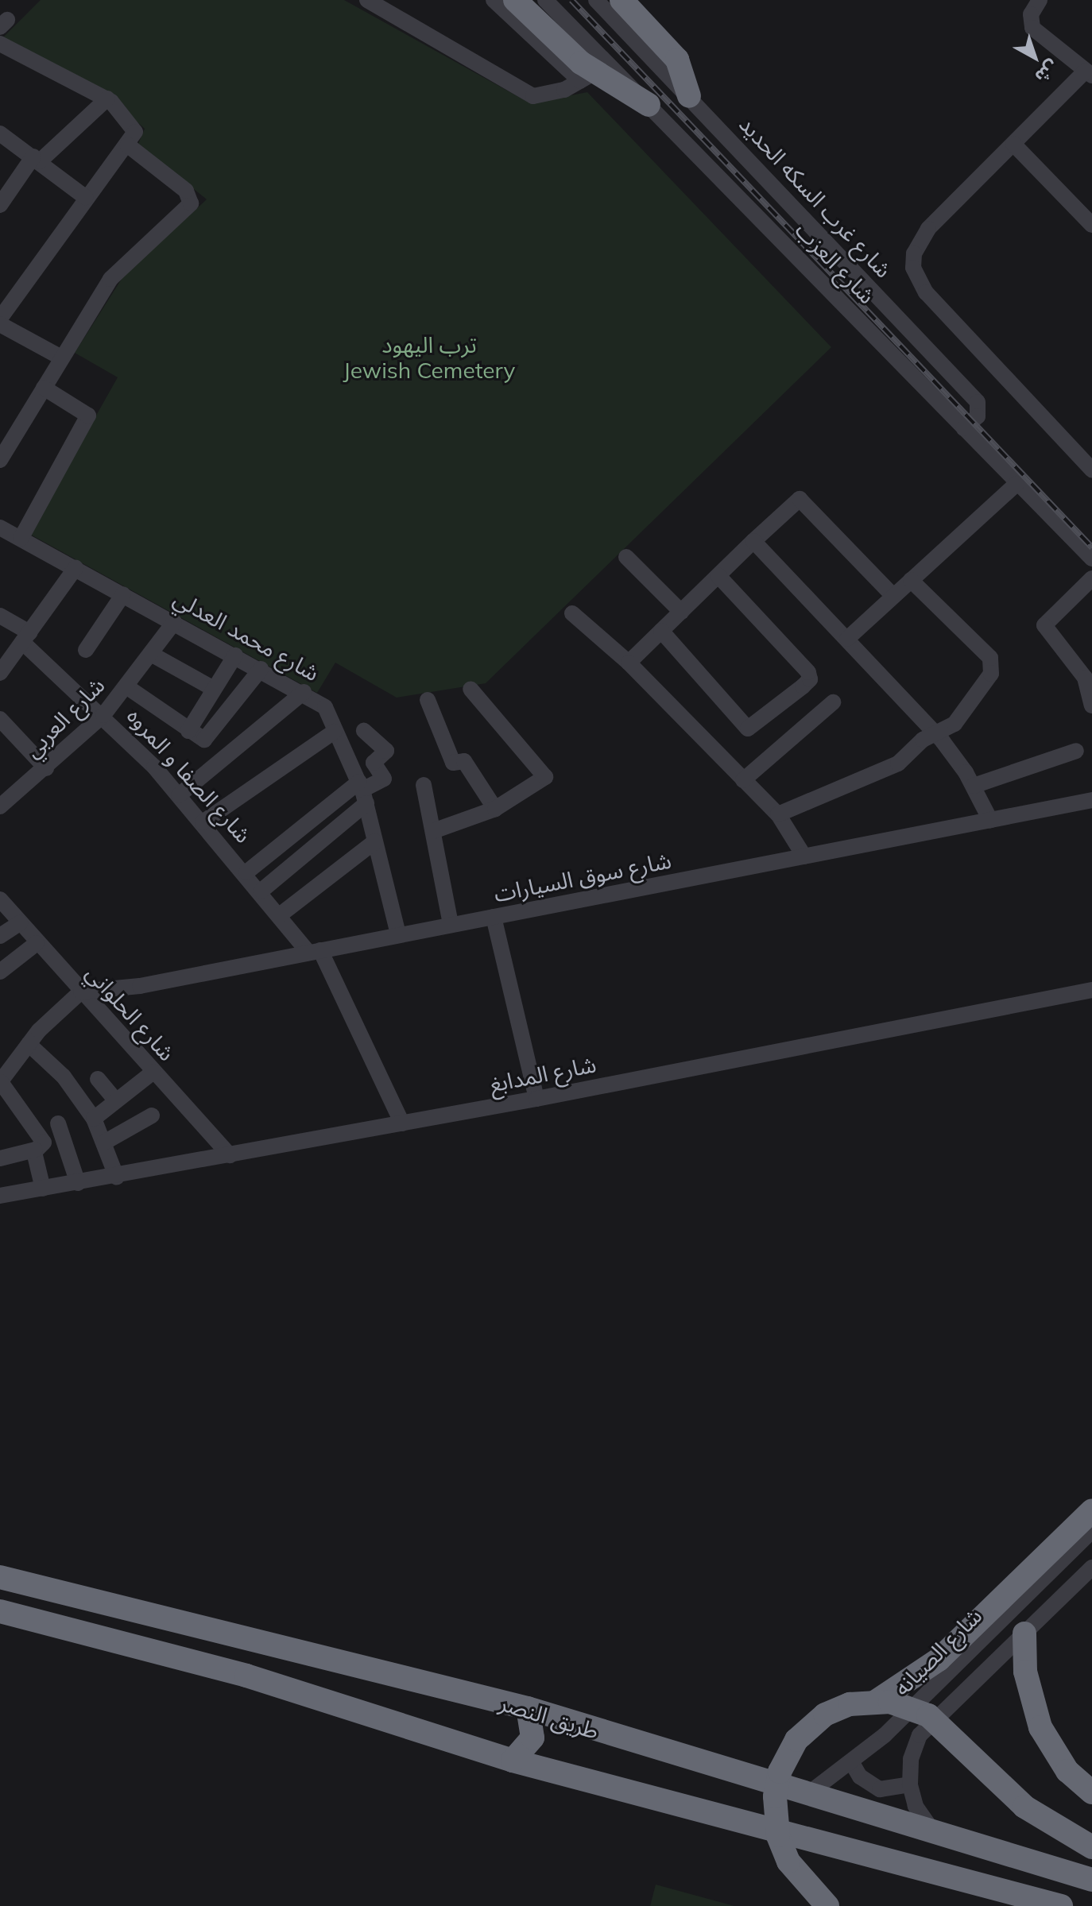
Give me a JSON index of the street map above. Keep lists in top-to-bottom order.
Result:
{
  "streets": {
    "highway": ["طريق النصر"],
    "street": [
      "شارع غرب السكه الحديد",
      "شارع العزب",
      "شارع محمد العدلي",
      "شارع العربي",
      "شارع الصفا و المروه",
      "شارع سوق السيارات",
      "شارع الحلواني",
      "شارع المدابغ",
      "شارع الصيانه"
    ]
  },
  "crossings": [
    ["شارع غرب السكه الحديد", "شارع العزب"],
    ["شارع محمد العدلي", "شارع العربي"],
    ["شارع محمد العدلي", "شارع سوق السيارات"],
    ["شارع العربي", "شارع الصفا و المروه"],
    ["شارع الصفا و المروه", "شارع سوق السيارات"],
    ["شارع الصفا و المروه", "شارع المدابغ"],
    ["شارع سوق السيارات", "شارع الحلواني"],
    ["شارع الحلواني", "شارع المدابغ"],
    ["شارع الصيانه", "طريق النصر"]
  ],
  "parks": ["ترب اليهود Jewish Cemetery"],
  "north": "bottom right"
}
